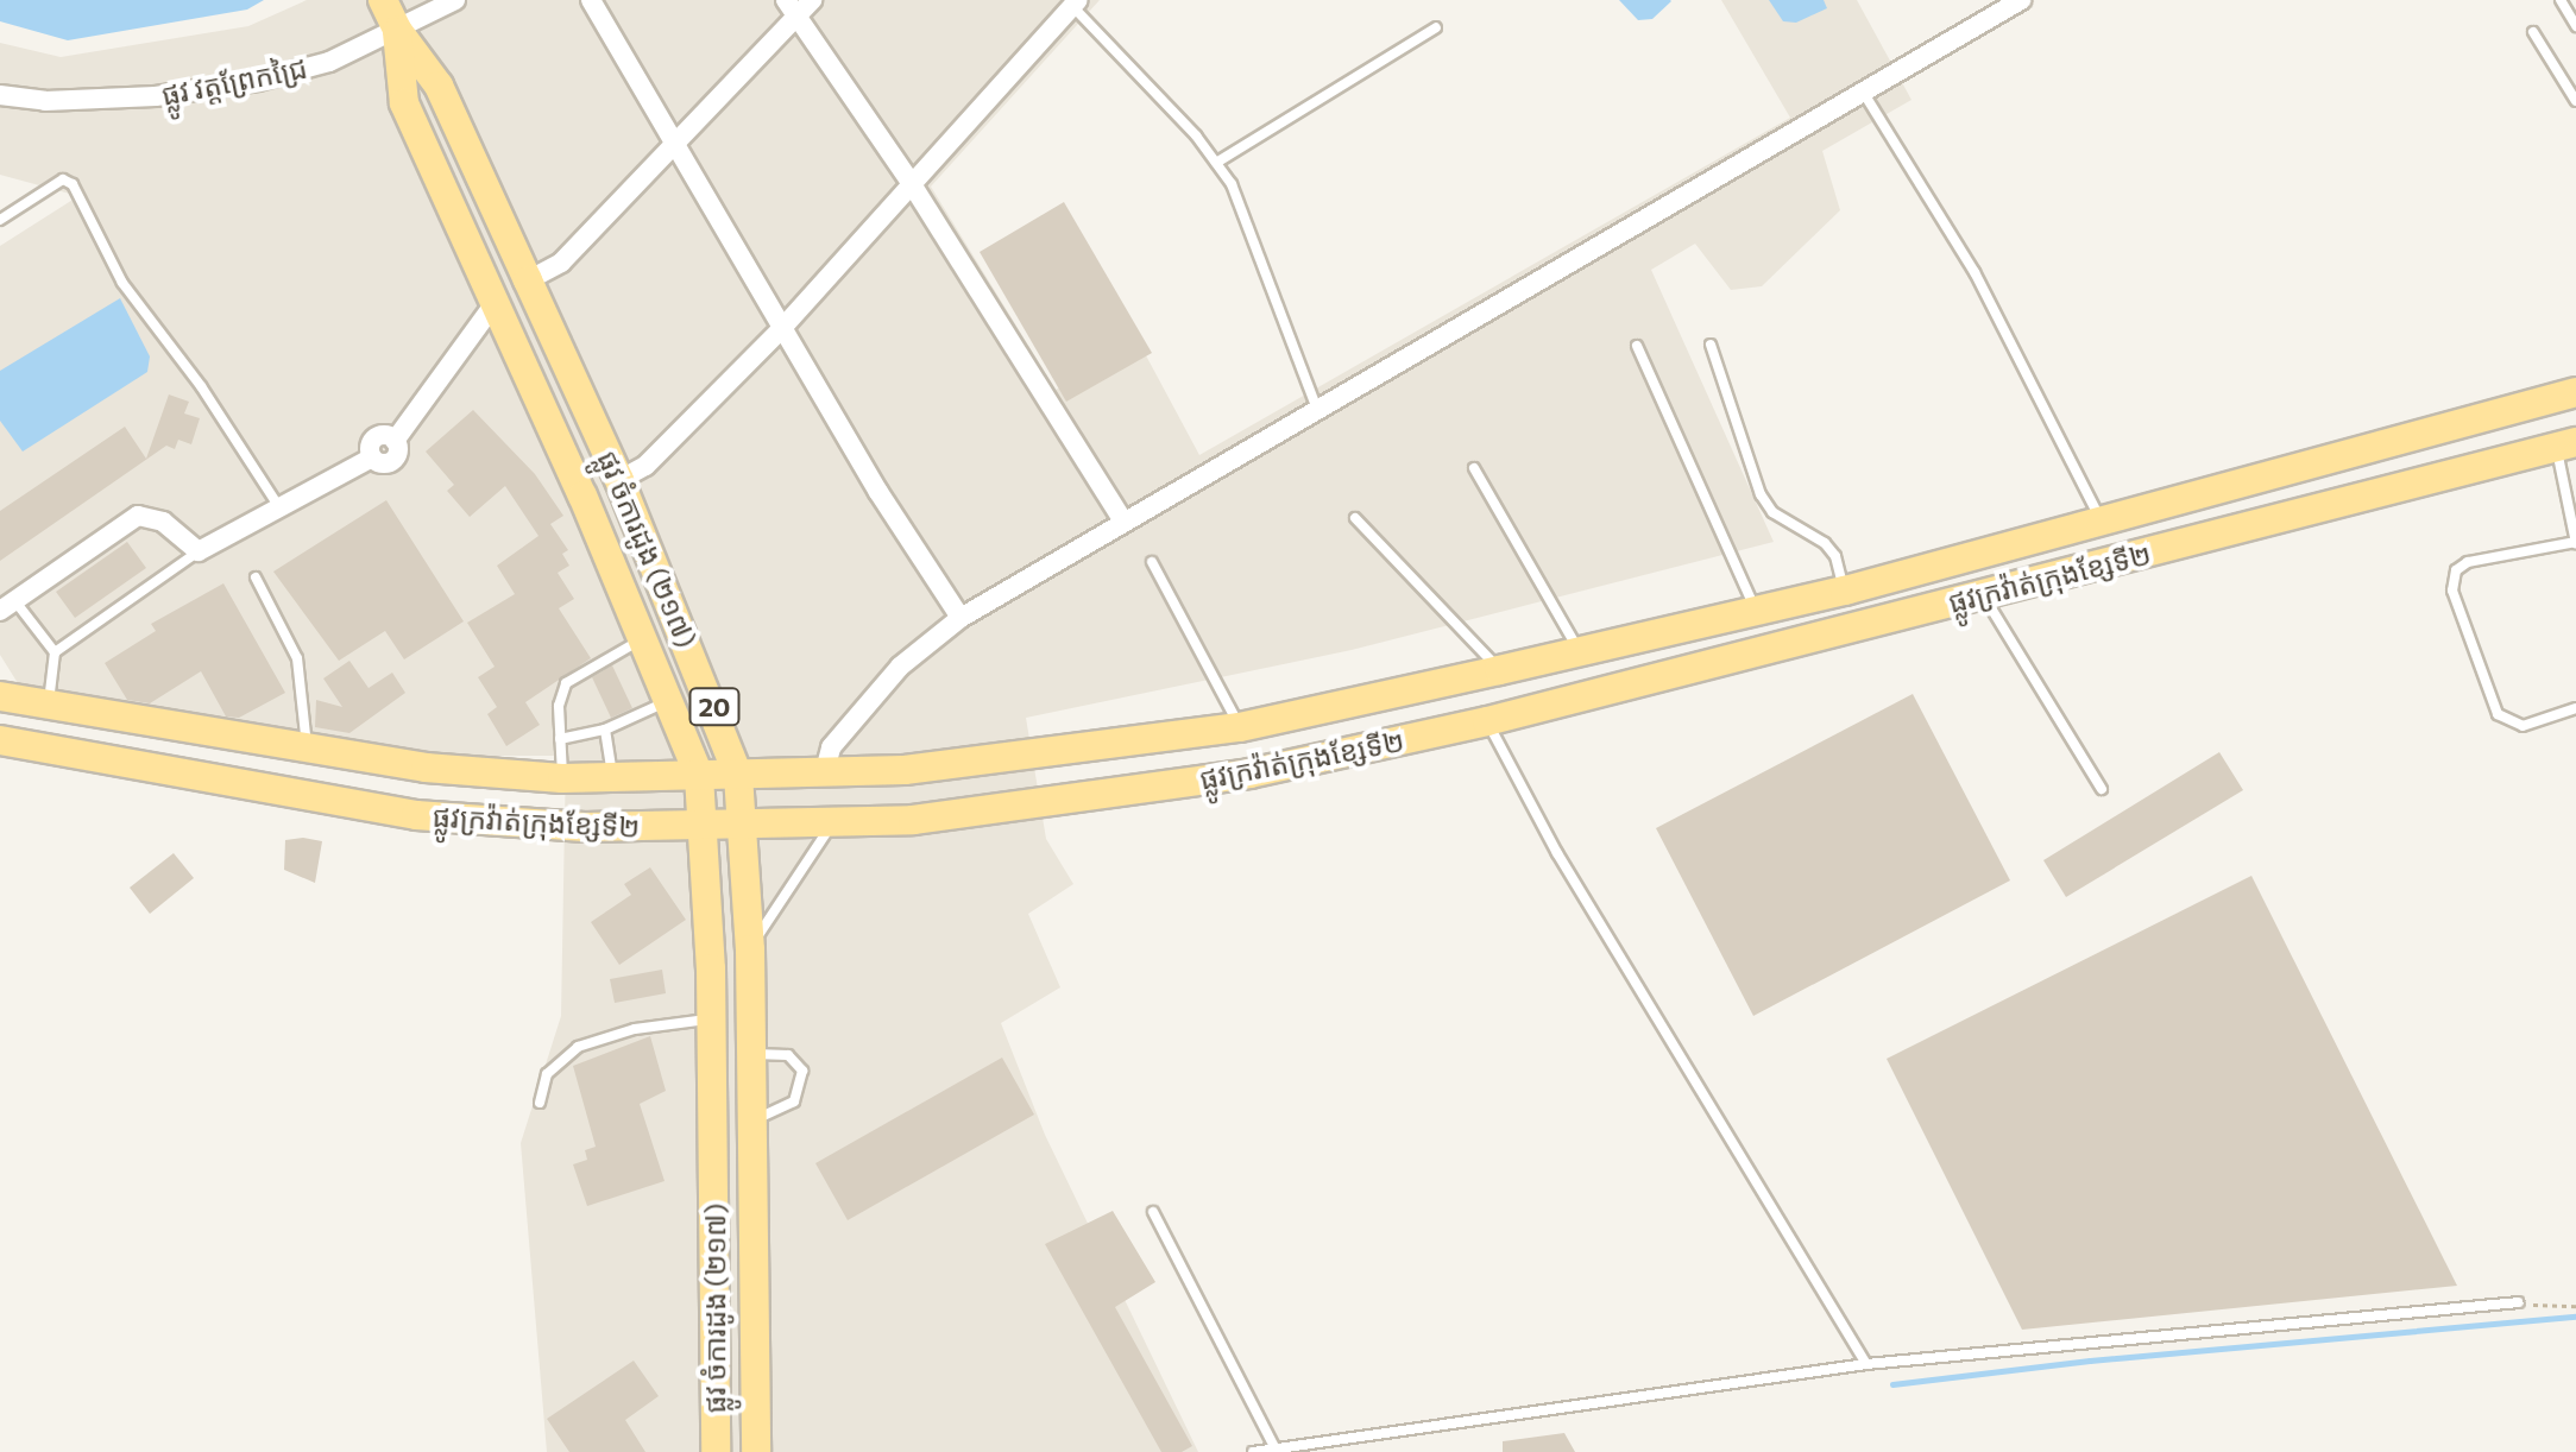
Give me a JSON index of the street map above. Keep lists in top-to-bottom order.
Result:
{
  "streets": {
    "main road": ["ផ្លូវ ចំការដូង (២១៧)", "ផ្លូវក្រវ៉ាត់ក្រុងខ្សែទី២", "20"],
    "street": ["ផ្លូវ វត្តព្រែកជ្រៃ"]
  },
  "crossings": [
    ["ផ្លូវ វត្តព្រែកជ្រៃ", "ផ្លូវ ចំការដូង (២១៧)"],
    ["ផ្លូវ ចំការដូង (២១៧)", "ផ្លូវក្រវ៉ាត់ក្រុងខ្សែទី២"]
  ]
}
